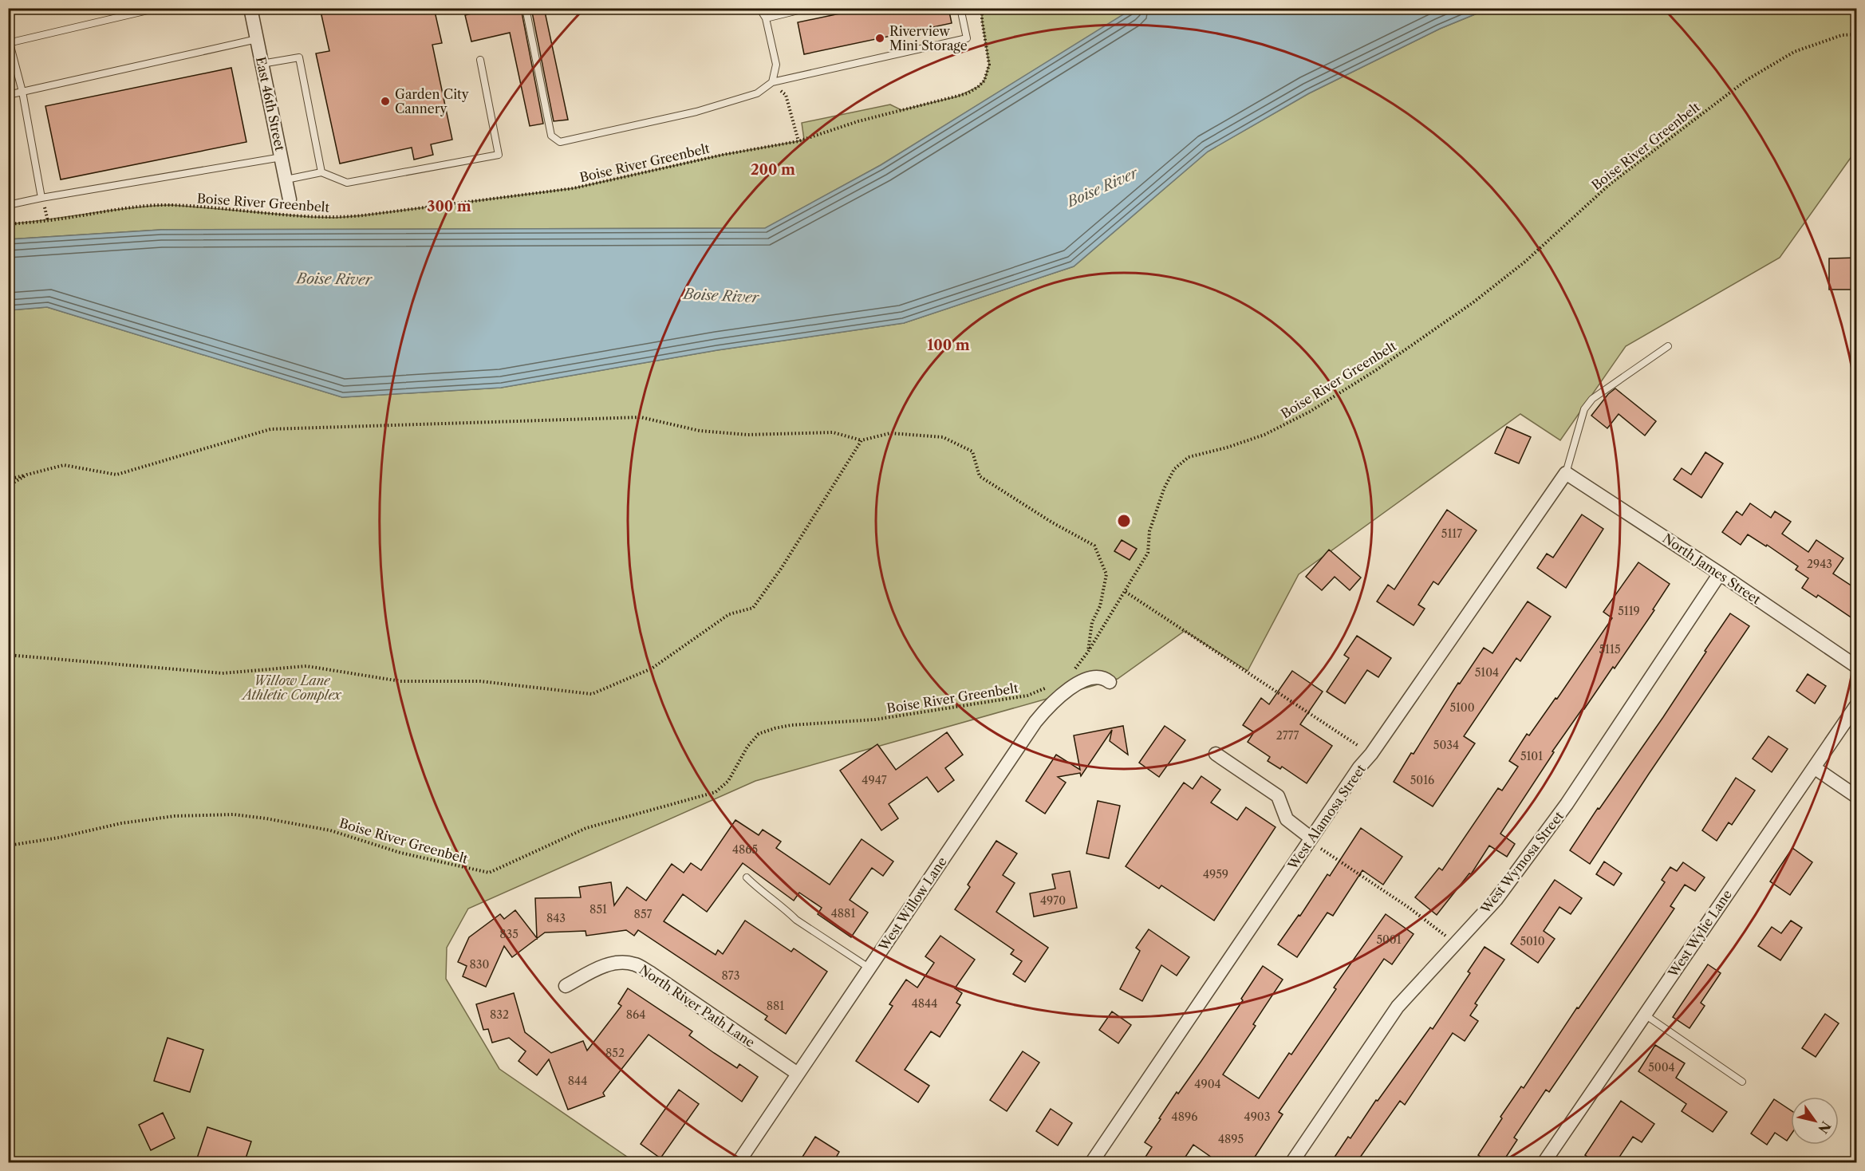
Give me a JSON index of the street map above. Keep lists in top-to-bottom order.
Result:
{
  "streets": {
    "street": [
      "East 46th Street",
      "North James Street",
      "West Alamosa Street",
      "West Wymosa Street",
      "West Willow Lane",
      "West Wylie Lane",
      "North River Path Lane"
    ],
    "path": ["Boise River Greenbelt"]
  },
  "crossings": [
    ["North James Street", "West Alamosa Street"],
    ["North James Street", "West Wymosa Street"],
    ["West Willow Lane", "North River Path Lane"]
  ],
  "water": ["Boise River"],
  "parks": ["Willow Lane Athletic Complex"],
  "places": ["Riverview Mini Storage", "Garden City Cannery"],
  "house_numbers": [
    "5117",
    "2943",
    "5119",
    "5115",
    "5104",
    "5100",
    "2777",
    "5034",
    "5101",
    "4947",
    "5016",
    "4865",
    "4959",
    "4970",
    "851",
    "4881",
    "857",
    "843",
    "835",
    "5001",
    "5010",
    "830",
    "873",
    "4844",
    "881",
    "832",
    "864",
    "852",
    "5004",
    "844",
    "4904",
    "4896",
    "4903",
    "4895"
  ],
  "north": "bottom right",
  "rings": ["200 m", "300 m", "100 m"]
}
